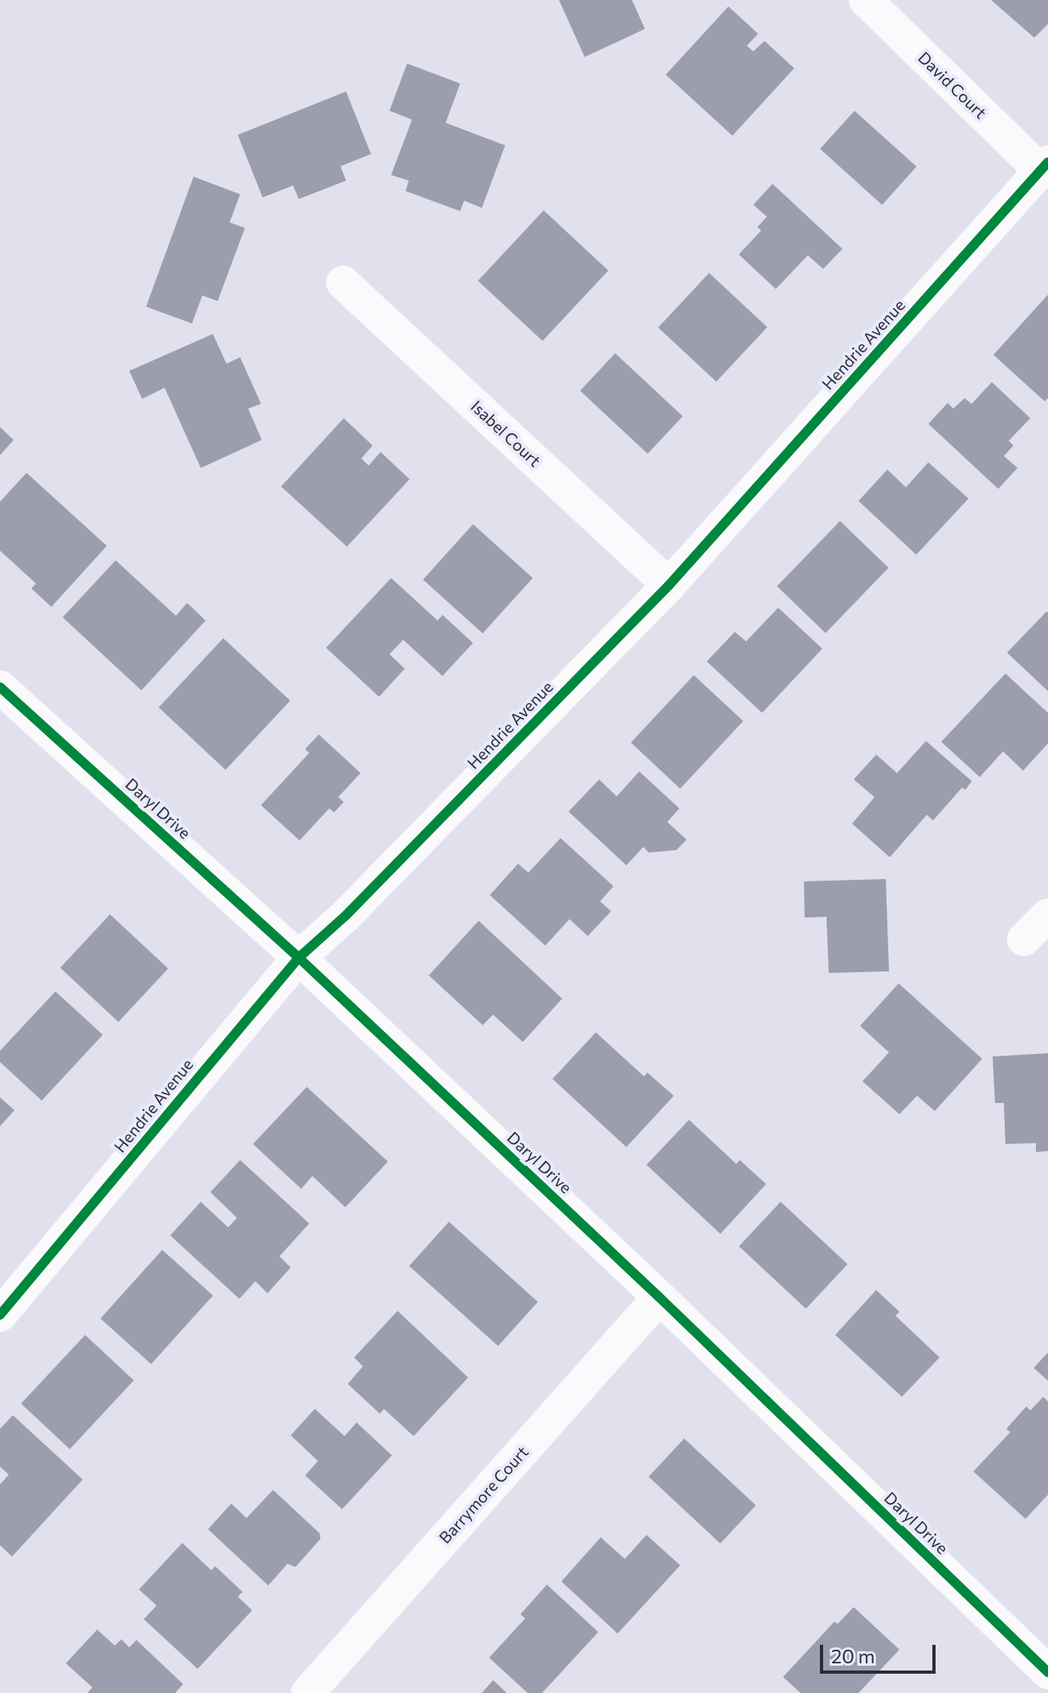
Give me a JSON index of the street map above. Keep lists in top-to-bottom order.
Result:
{
  "streets": {
    "street": [
      "David Court",
      "Hendrie Avenue",
      "Isabel Court",
      "Daryl Drive",
      "Barrymore Court"
    ]
  },
  "crossings": [
    ["David Court", "Hendrie Avenue"],
    ["Hendrie Avenue", "Isabel Court"],
    ["Hendrie Avenue", "Daryl Drive"],
    ["Daryl Drive", "Barrymore Court"]
  ],
  "scale_bar": "20 m"
}
